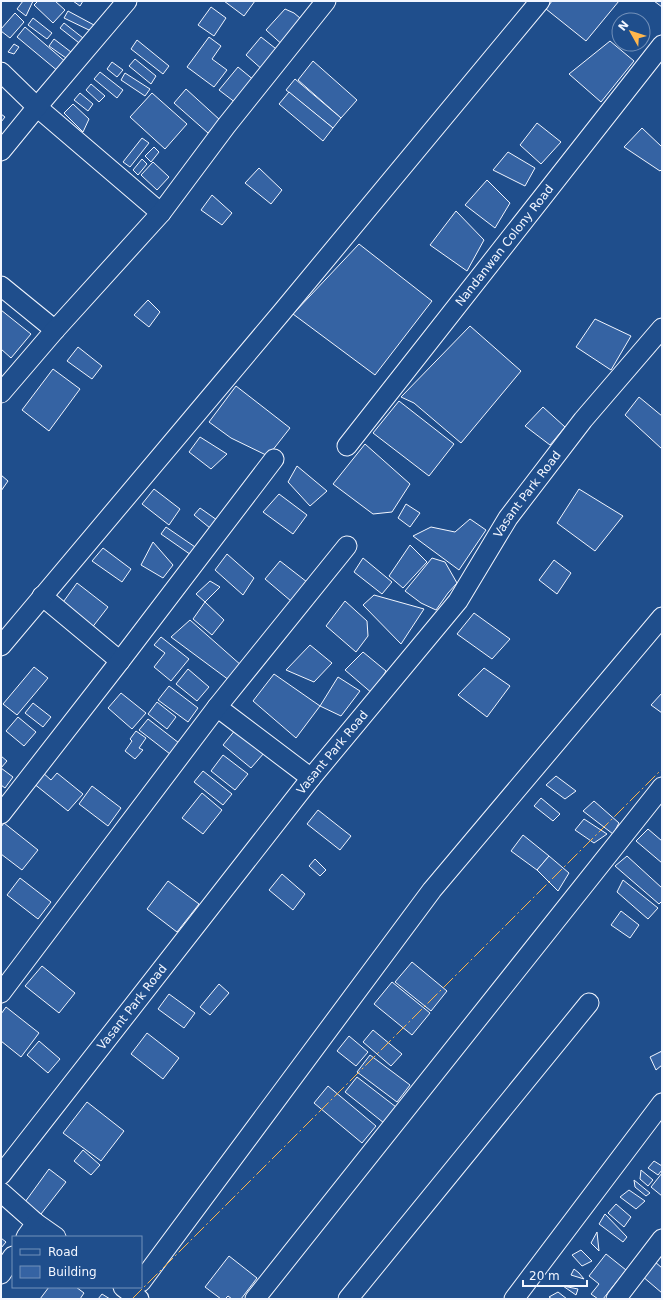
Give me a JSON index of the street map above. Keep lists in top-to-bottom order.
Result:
{
  "streets": {
    "street": ["Nandanwan Colony Road", "Vasant Park Road"]
  },
  "legend": ["Road", "Building"],
  "scale_bar": "20 m",
  "north": "top left"
}
